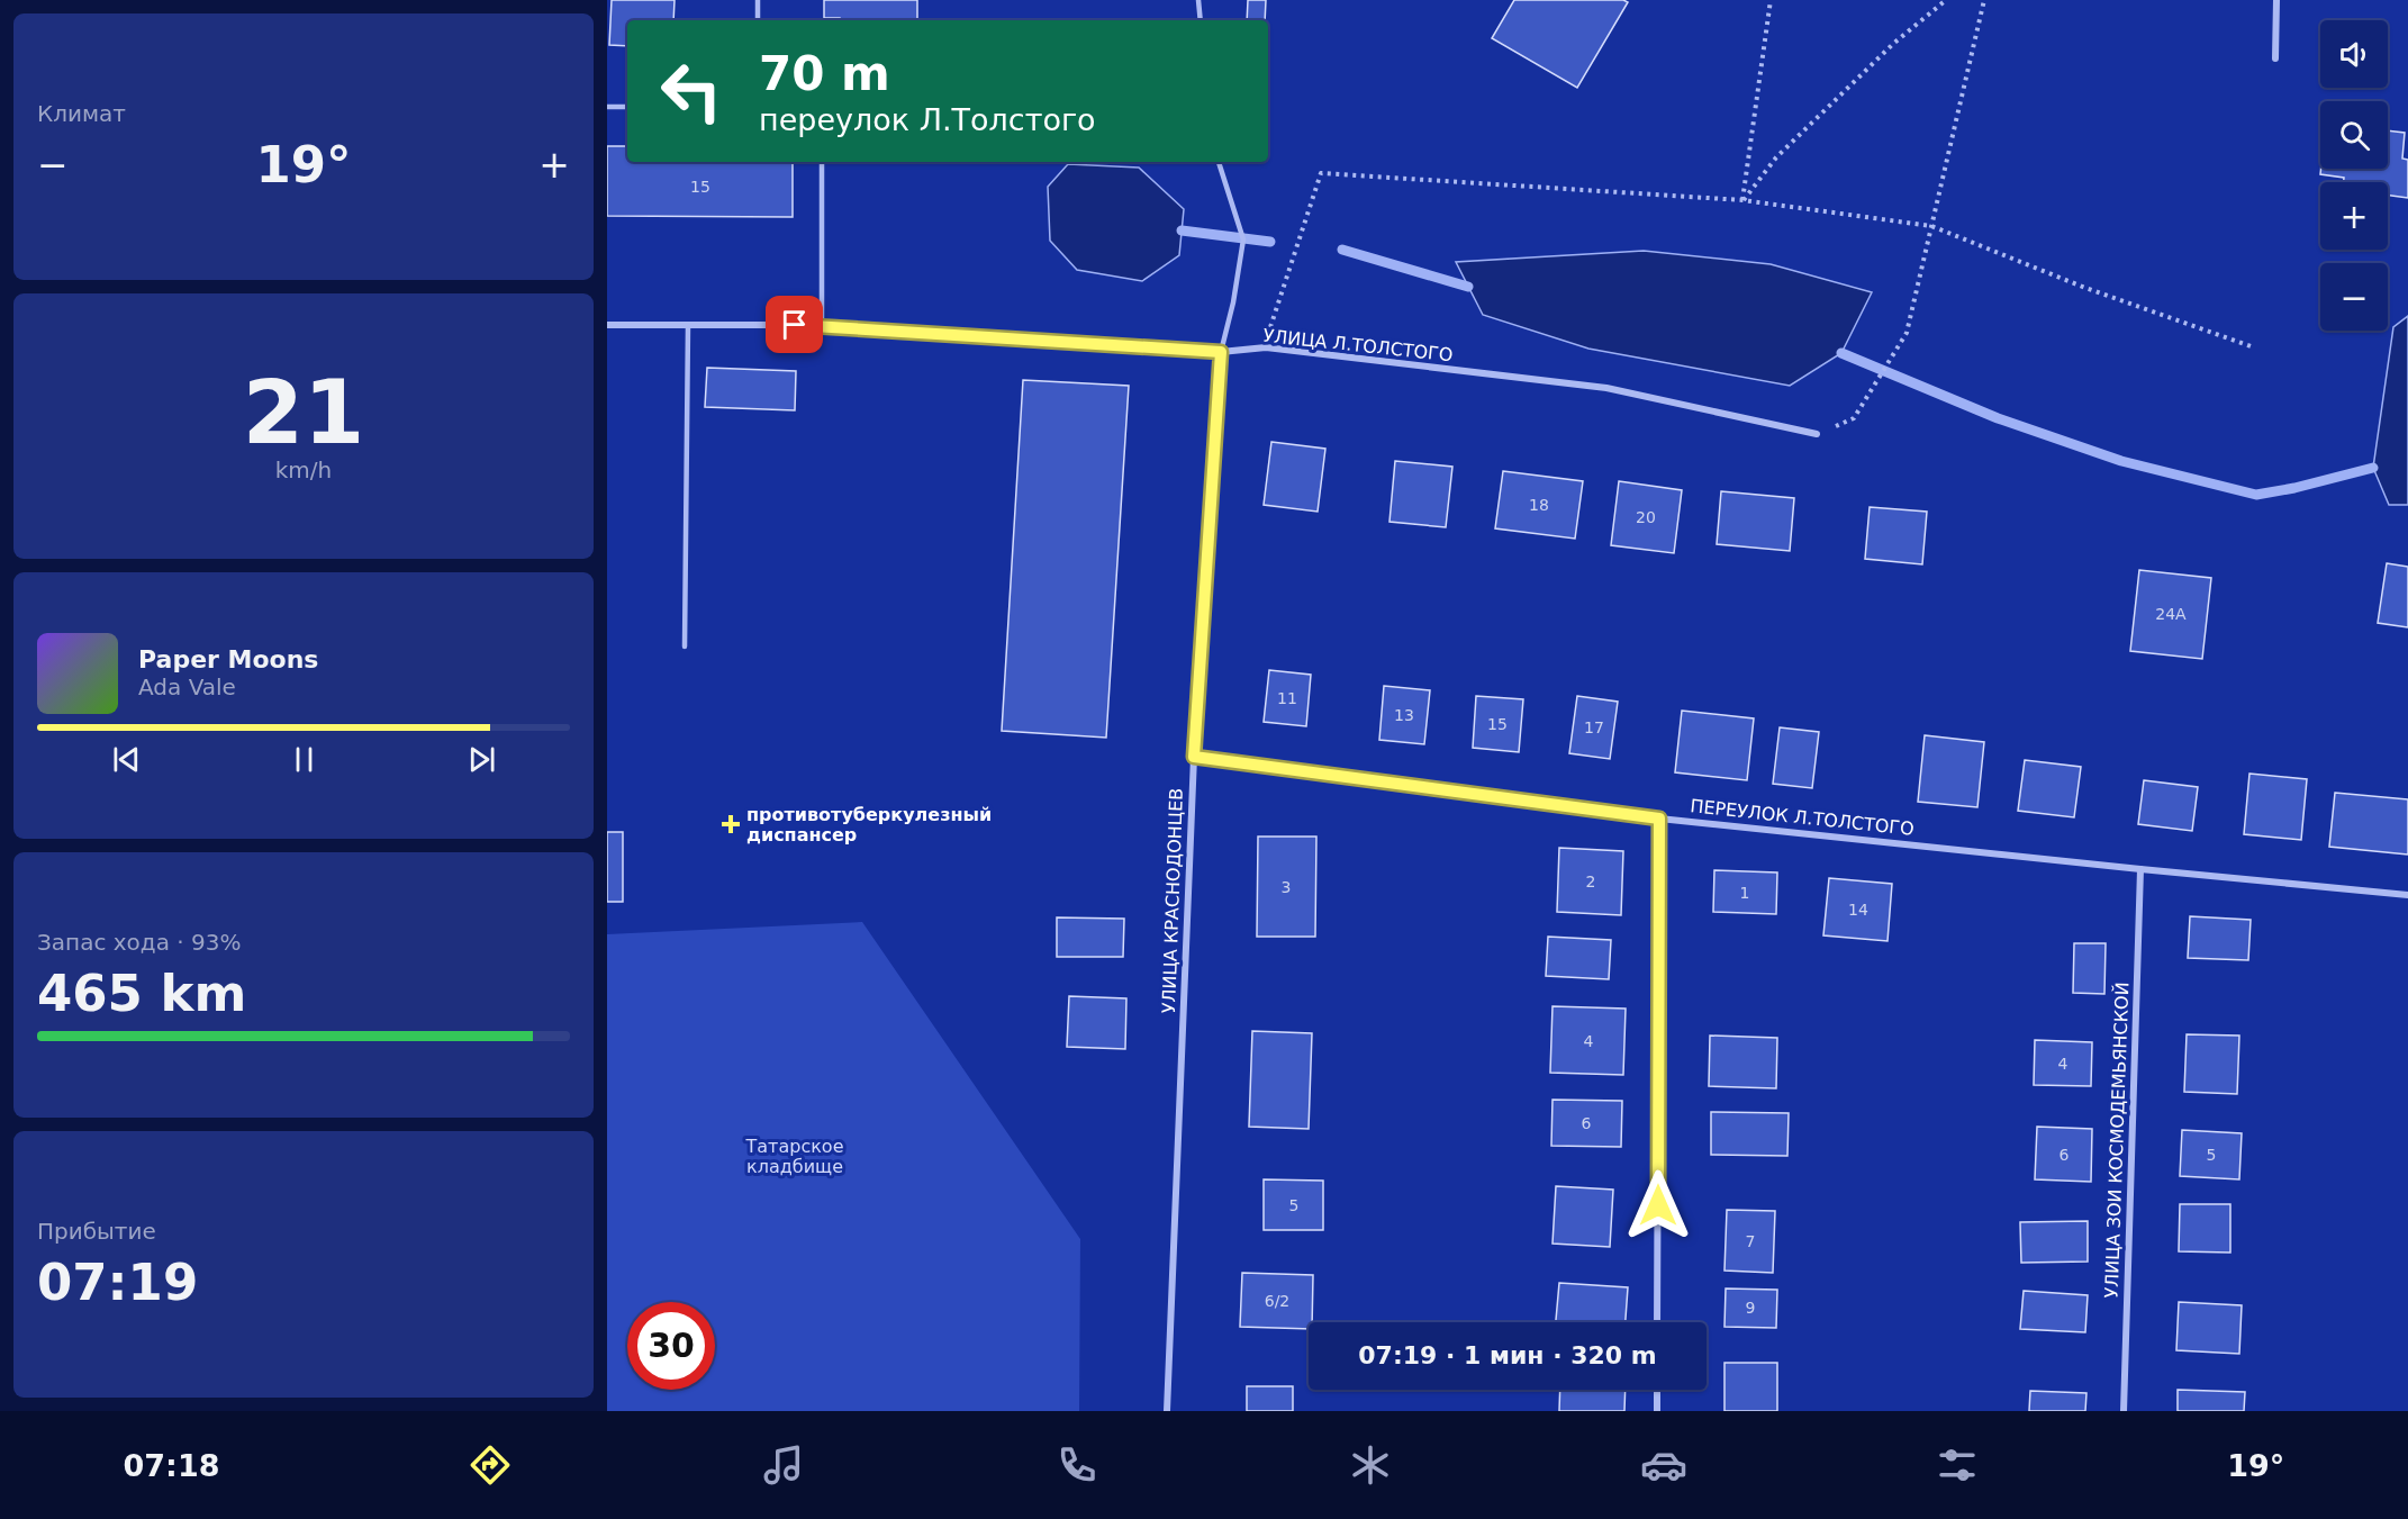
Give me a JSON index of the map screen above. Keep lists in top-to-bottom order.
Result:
{
  "streets": {
    "street": [
      "УЛИЦА Л.ТОЛСТОГО",
      "ПЕРЕУЛОК Л.ТОЛСТОГО",
      "УЛИЦА КРАСНОДОНЦЕВ",
      "УЛИЦА ЗОИ КОСМОДЕМЬЯНСКОЙ"
    ]
  },
  "crossings": [
    ["УЛИЦА Л.ТОЛСТОГО", "УЛИЦА КРАСНОДОНЦЕВ"],
    ["ПЕРЕУЛОК Л.ТОЛСТОГО", "УЛИЦА КРАСНОДОНЦЕВ"],
    ["ПЕРЕУЛОК Л.ТОЛСТОГО", "УЛИЦА ЗОИ КОСМОДЕМЬЯНСКОЙ"]
  ],
  "parks": ["Татарское кладбище"],
  "places": {
    "health": ["противотуберкулезный диспансер"]
  },
  "house_numbers": [
    "15",
    "18",
    "20",
    "24А",
    "11",
    "13",
    "15",
    "17",
    "2",
    "3",
    "1",
    "14",
    "4",
    "4",
    "6",
    "6",
    "5",
    "5",
    "7",
    "6/2",
    "9"
  ],
  "page": {
    "tile": [
      "Климат",
      ["21", "km/h"],
      ["Запас хода · 93%", "465 km"],
      ["Прибытие", "07:19"]
    ],
    "map_buttons": ["+", "−"],
    "turn": ["70 m", "переулок Л.Толстого"],
    "heat": ["−", "19°", "+"],
    "song": ["Paper Moons", "Ada Vale"],
    "limit": "30",
    "trip": "07:19 · 1 мин · 320 m",
    "tabs": ["07:18", "19°"]
  }
}
